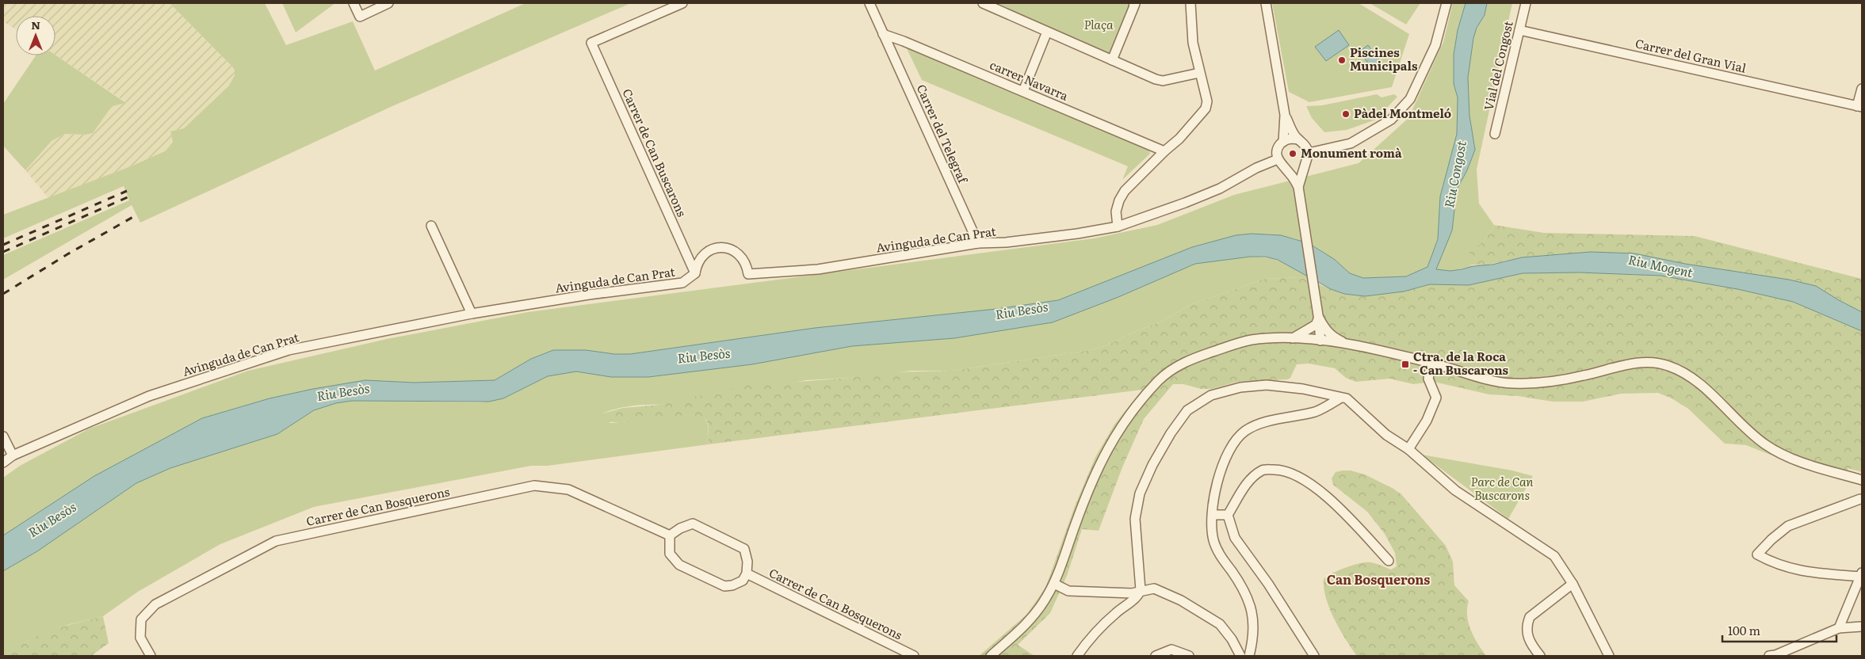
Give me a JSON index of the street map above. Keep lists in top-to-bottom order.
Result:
{
  "streets": {
    "street": [
      "Carrer del Gran Vial",
      "Vial del Congost",
      "carrer Navarra",
      "Carrer del Telegraf",
      "Carrer de Can Buscarons",
      "Avinguda de Can Prat",
      "Carrer de Can Bosquerons"
    ]
  },
  "crossings": [
    ["Carrer del Gran Vial", "Vial del Congost"],
    ["carrer Navarra", "Carrer del Telegraf"],
    ["Carrer del Telegraf", "Avinguda de Can Prat"],
    ["Carrer de Can Buscarons", "Avinguda de Can Prat"]
  ],
  "districts": ["Can Bosquerons"],
  "water": ["Riu Congost", "Riu Mogent", "Riu Besòs"],
  "parks": ["Plaça", "Parc de Can Buscarons"],
  "places": {
    "other": ["Piscines Municipals", "Pàdel Montmeló", "Monument romà"],
    "transit": ["Ctra. de la Roca - Can Buscarons"]
  },
  "scale_bar": "100 m",
  "north": "top"
}
